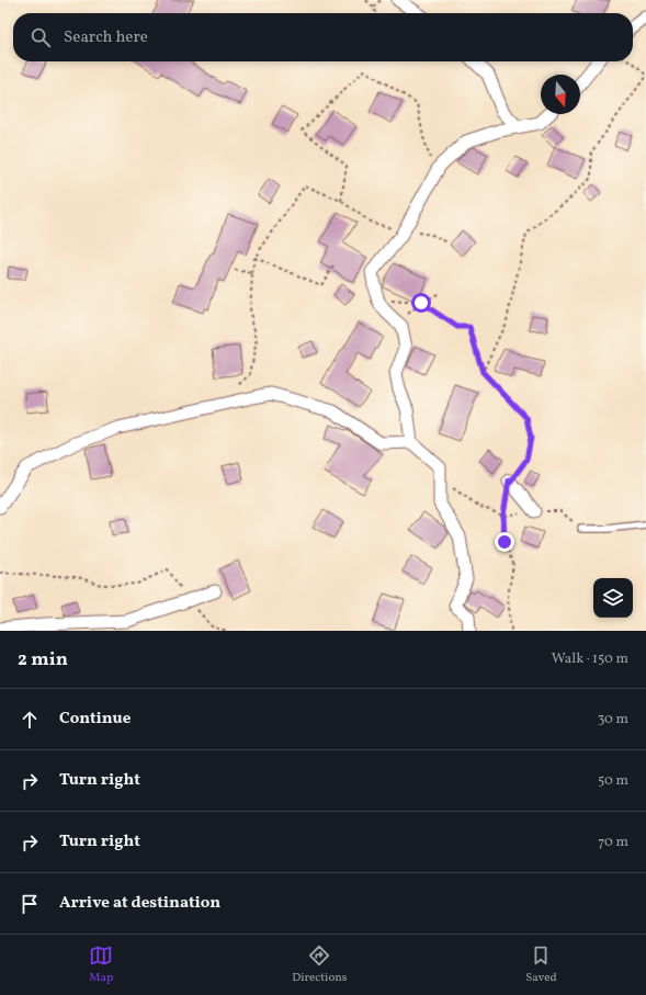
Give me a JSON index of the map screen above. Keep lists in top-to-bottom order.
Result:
{
  "north": "bottom",
  "page": {
    "search": "Search here",
    "heading": ["2 min", "Walk · 150 m"],
    "list": [
      ["Continue", "30 m"],
      ["Turn right", "50 m"],
      ["Turn right", "70 m"],
      "Arrive at destination"
    ],
    "nav": ["Map", "Directions", "Saved"]
  }
}
